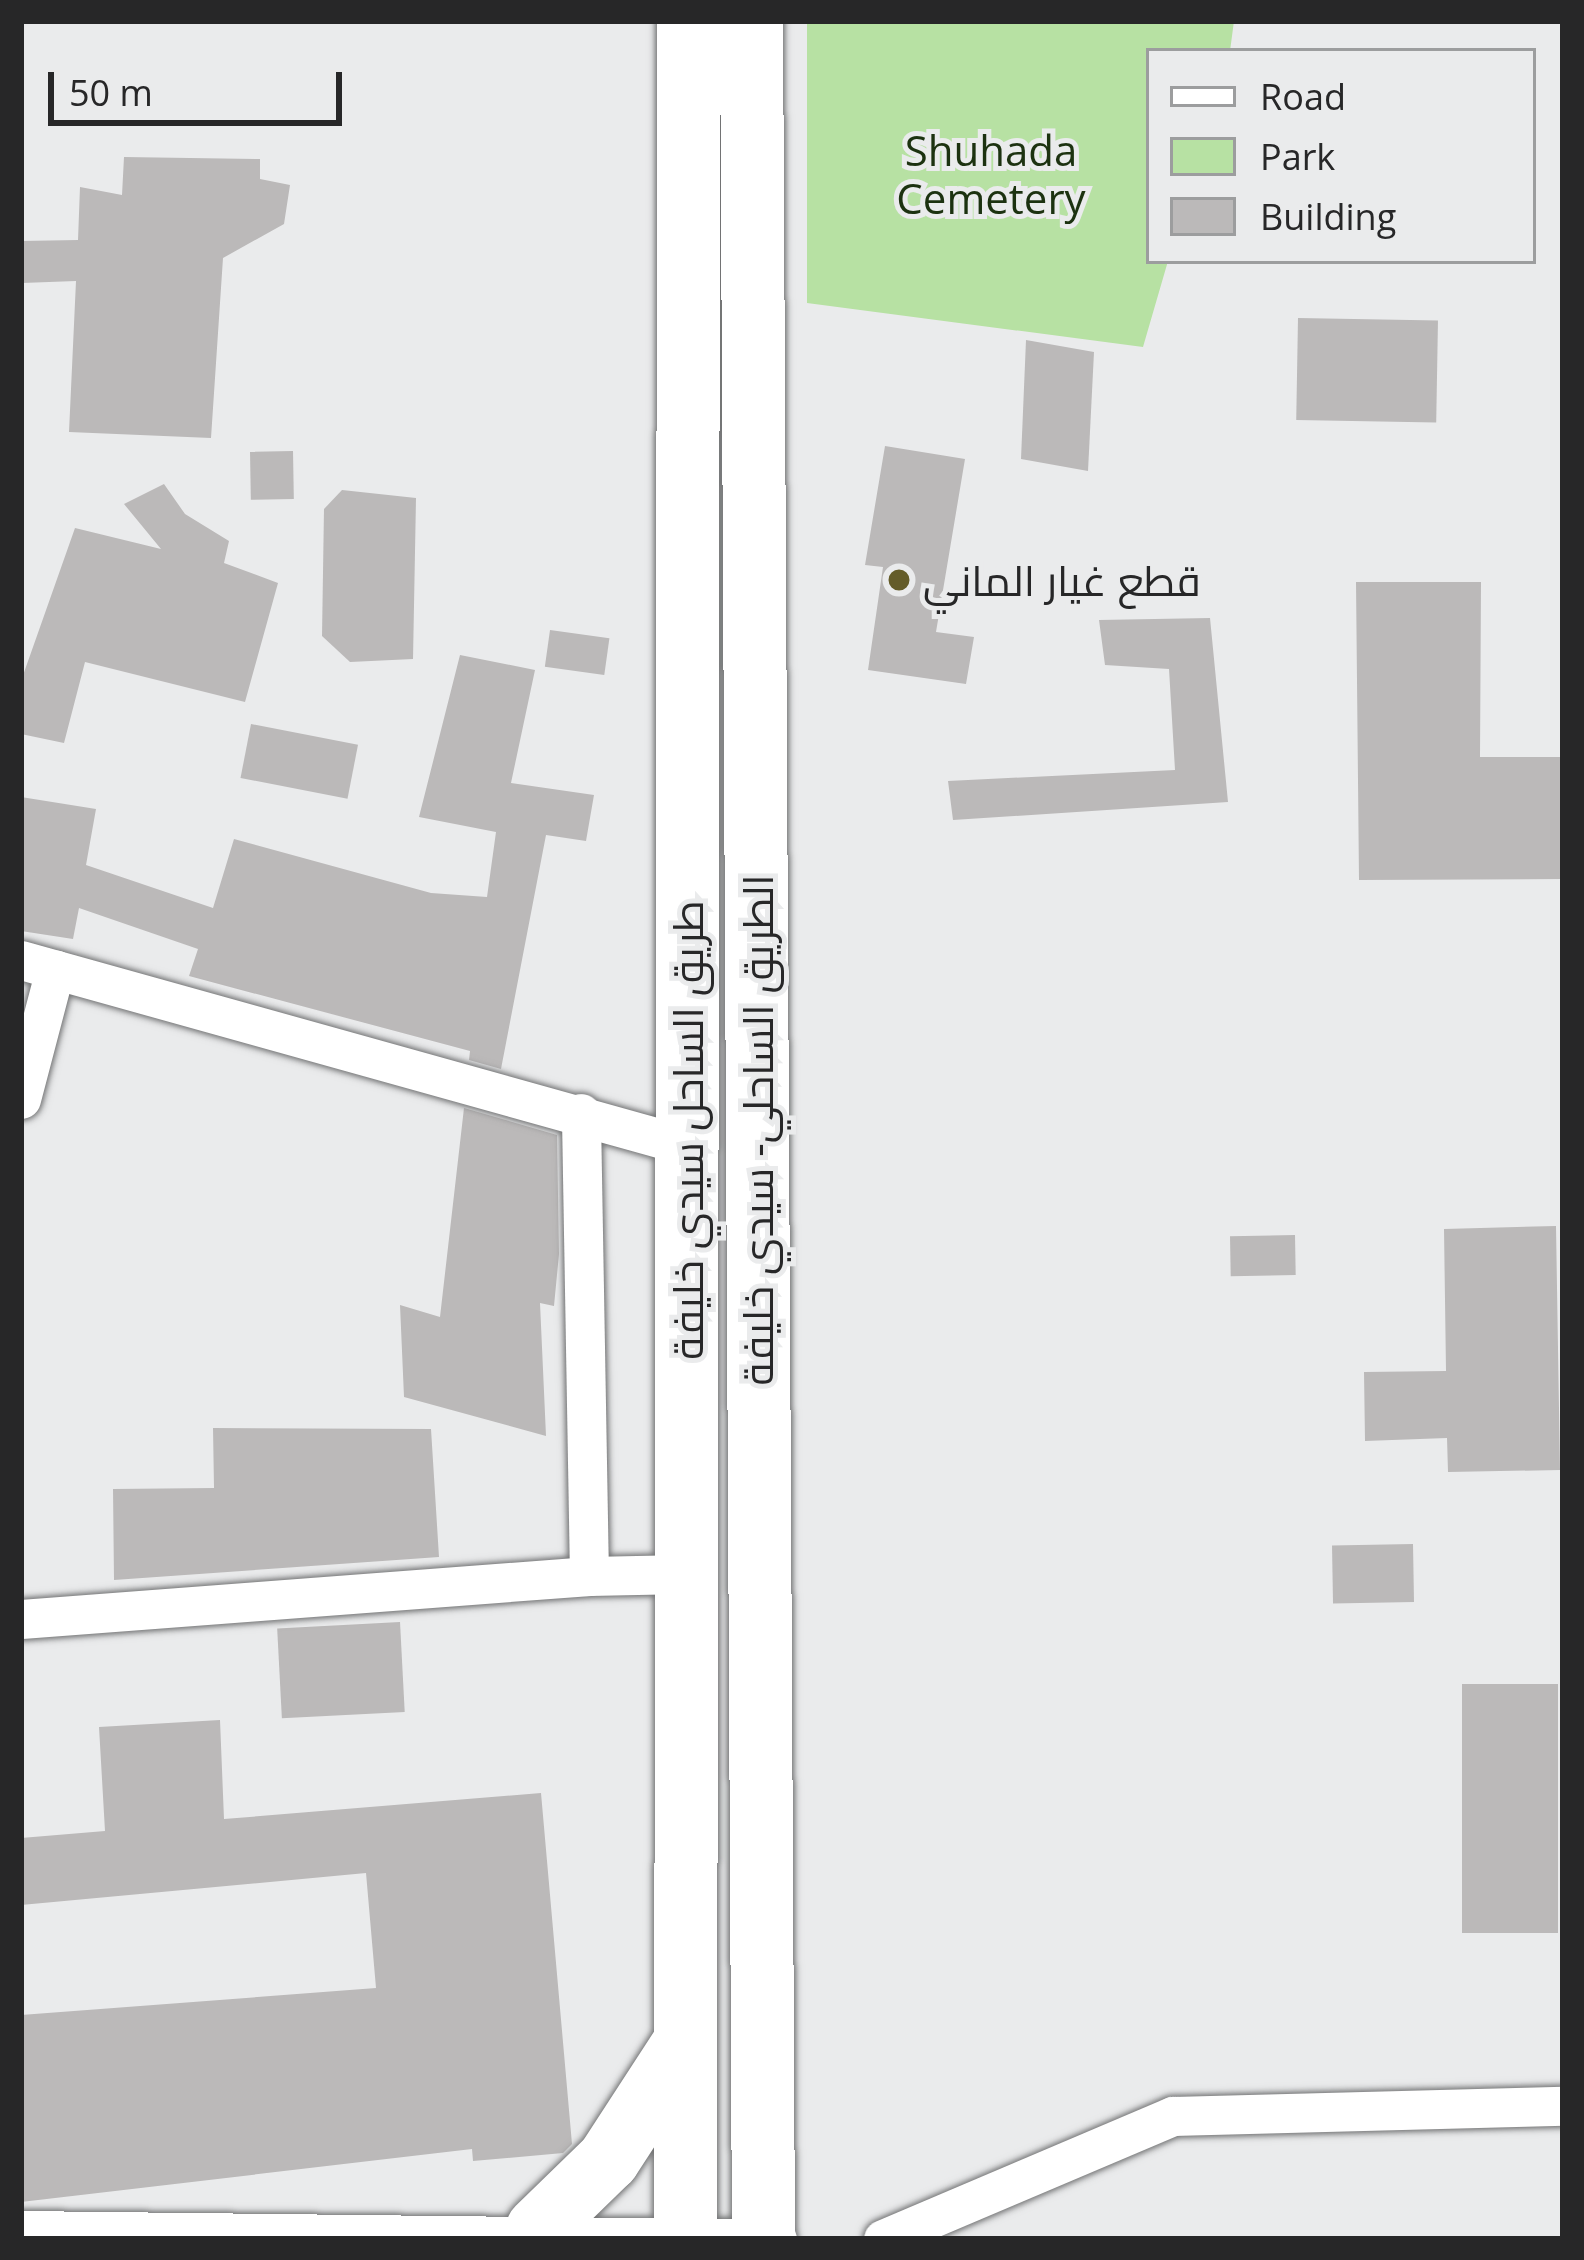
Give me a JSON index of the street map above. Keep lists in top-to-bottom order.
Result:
{
  "streets": {
    "highway": ["طريق الساحل سيدي خليفة", "الطريق الساحلي- سيدي خليفة"]
  },
  "parks": ["Shuhada Cemetery"],
  "places": ["قطع غيار الماني"],
  "legend": ["Road", "Park", "Building"],
  "scale_bar": "50 m"
}
